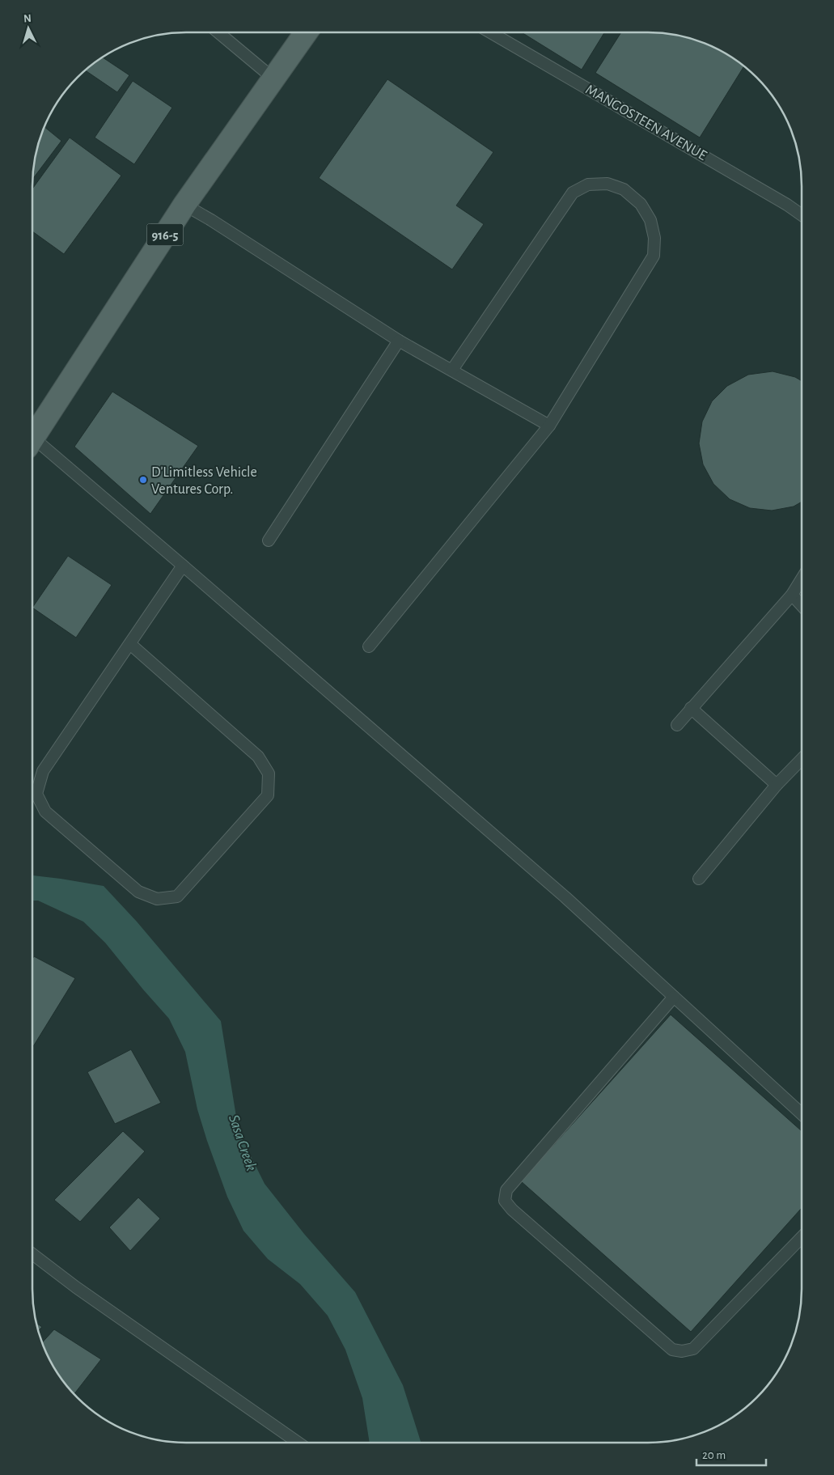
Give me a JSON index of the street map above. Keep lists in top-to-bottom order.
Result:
{
  "streets": {
    "main road": ["916-5"],
    "lane": ["MANGOSTEEN AVENUE"]
  },
  "water": ["Sasa Creek"],
  "places": ["D'Limitless Vehicle Ventures Corp."],
  "scale_bar": "20 m",
  "north": "top"
}
